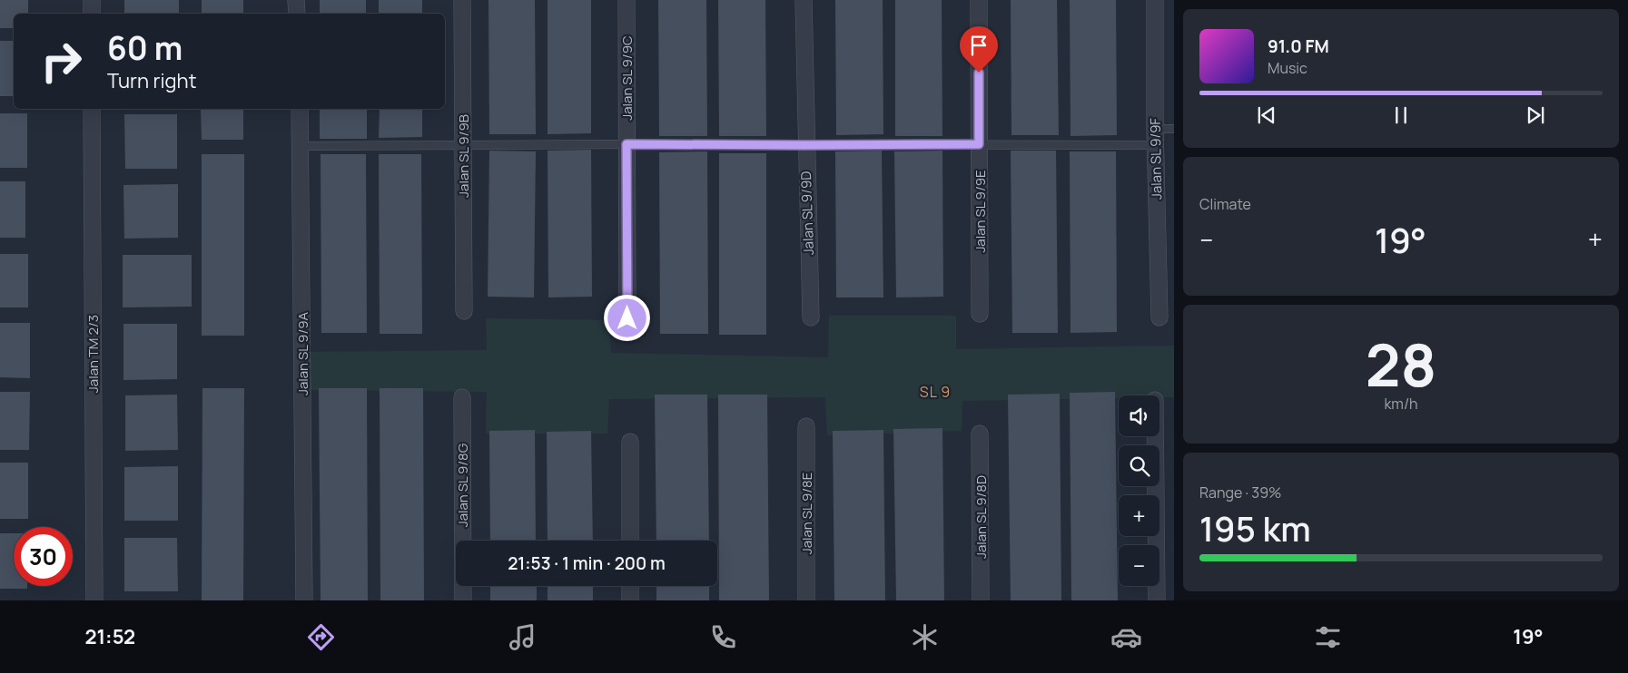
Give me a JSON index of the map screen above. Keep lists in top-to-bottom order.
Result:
{
  "streets": {
    "street": [
      "Jalan SL 9/9C",
      "Jalan SL 9/9B",
      "Jalan SL 9/9F",
      "Jalan SL 9/9E",
      "Jalan SL 9/9D",
      "Jalan TM 2/3",
      "Jalan SL 9/9A",
      "Jalan SL 9/8G",
      "Jalan SL 9/8E",
      "Jalan SL 9/8D"
    ]
  },
  "districts": ["SL 9"],
  "page": {
    "turn": ["60 m", "Turn right"],
    "song": ["91.0 FM", "Music"],
    "tile": [
      "Climate",
      ["28", "km/h"],
      ["Range · 39%", "195 km"]
    ],
    "heat": ["−", "19°", "+"],
    "map_buttons": ["+", "−"],
    "limit": "30",
    "trip": "21:53 · 1 min · 200 m",
    "tabs": ["21:52", "19°"]
  }
}
